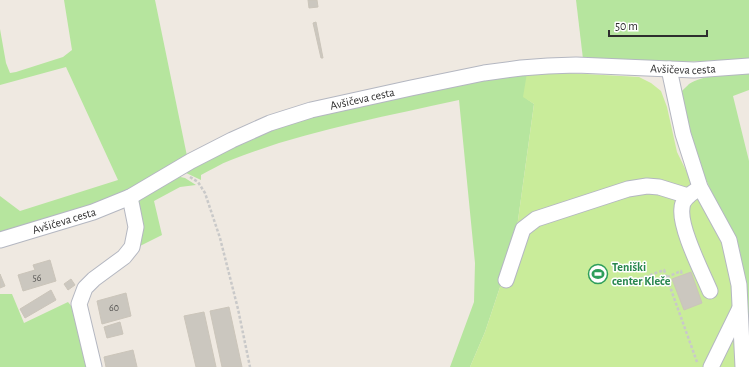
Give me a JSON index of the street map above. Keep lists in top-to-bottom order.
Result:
{
  "streets": {
    "street": ["Avšičeva cesta"]
  },
  "places": {
    "sports": ["Teniški center Kleče"]
  },
  "house_numbers": ["56", "60"],
  "scale_bar": "50 m"
}
